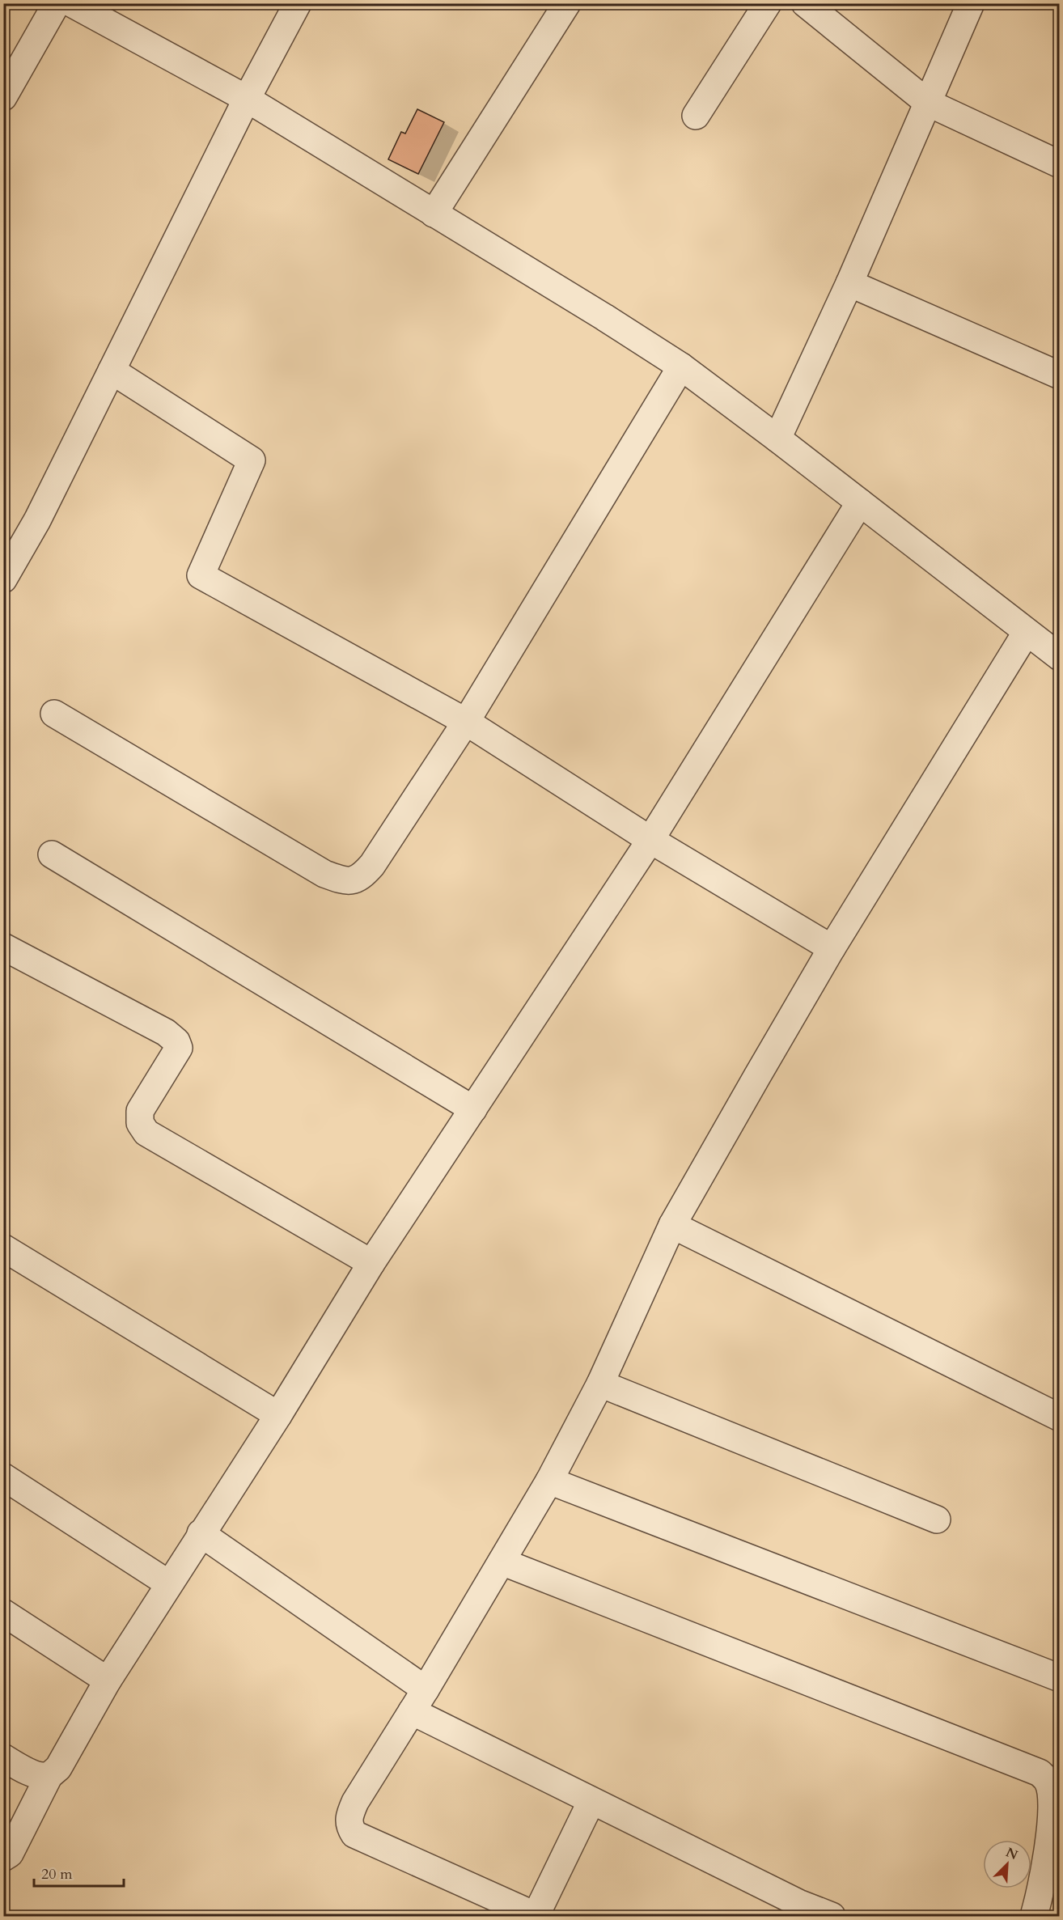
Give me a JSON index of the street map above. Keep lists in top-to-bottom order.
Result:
{
  "scale_bar": "20 m",
  "north": "top right"
}
